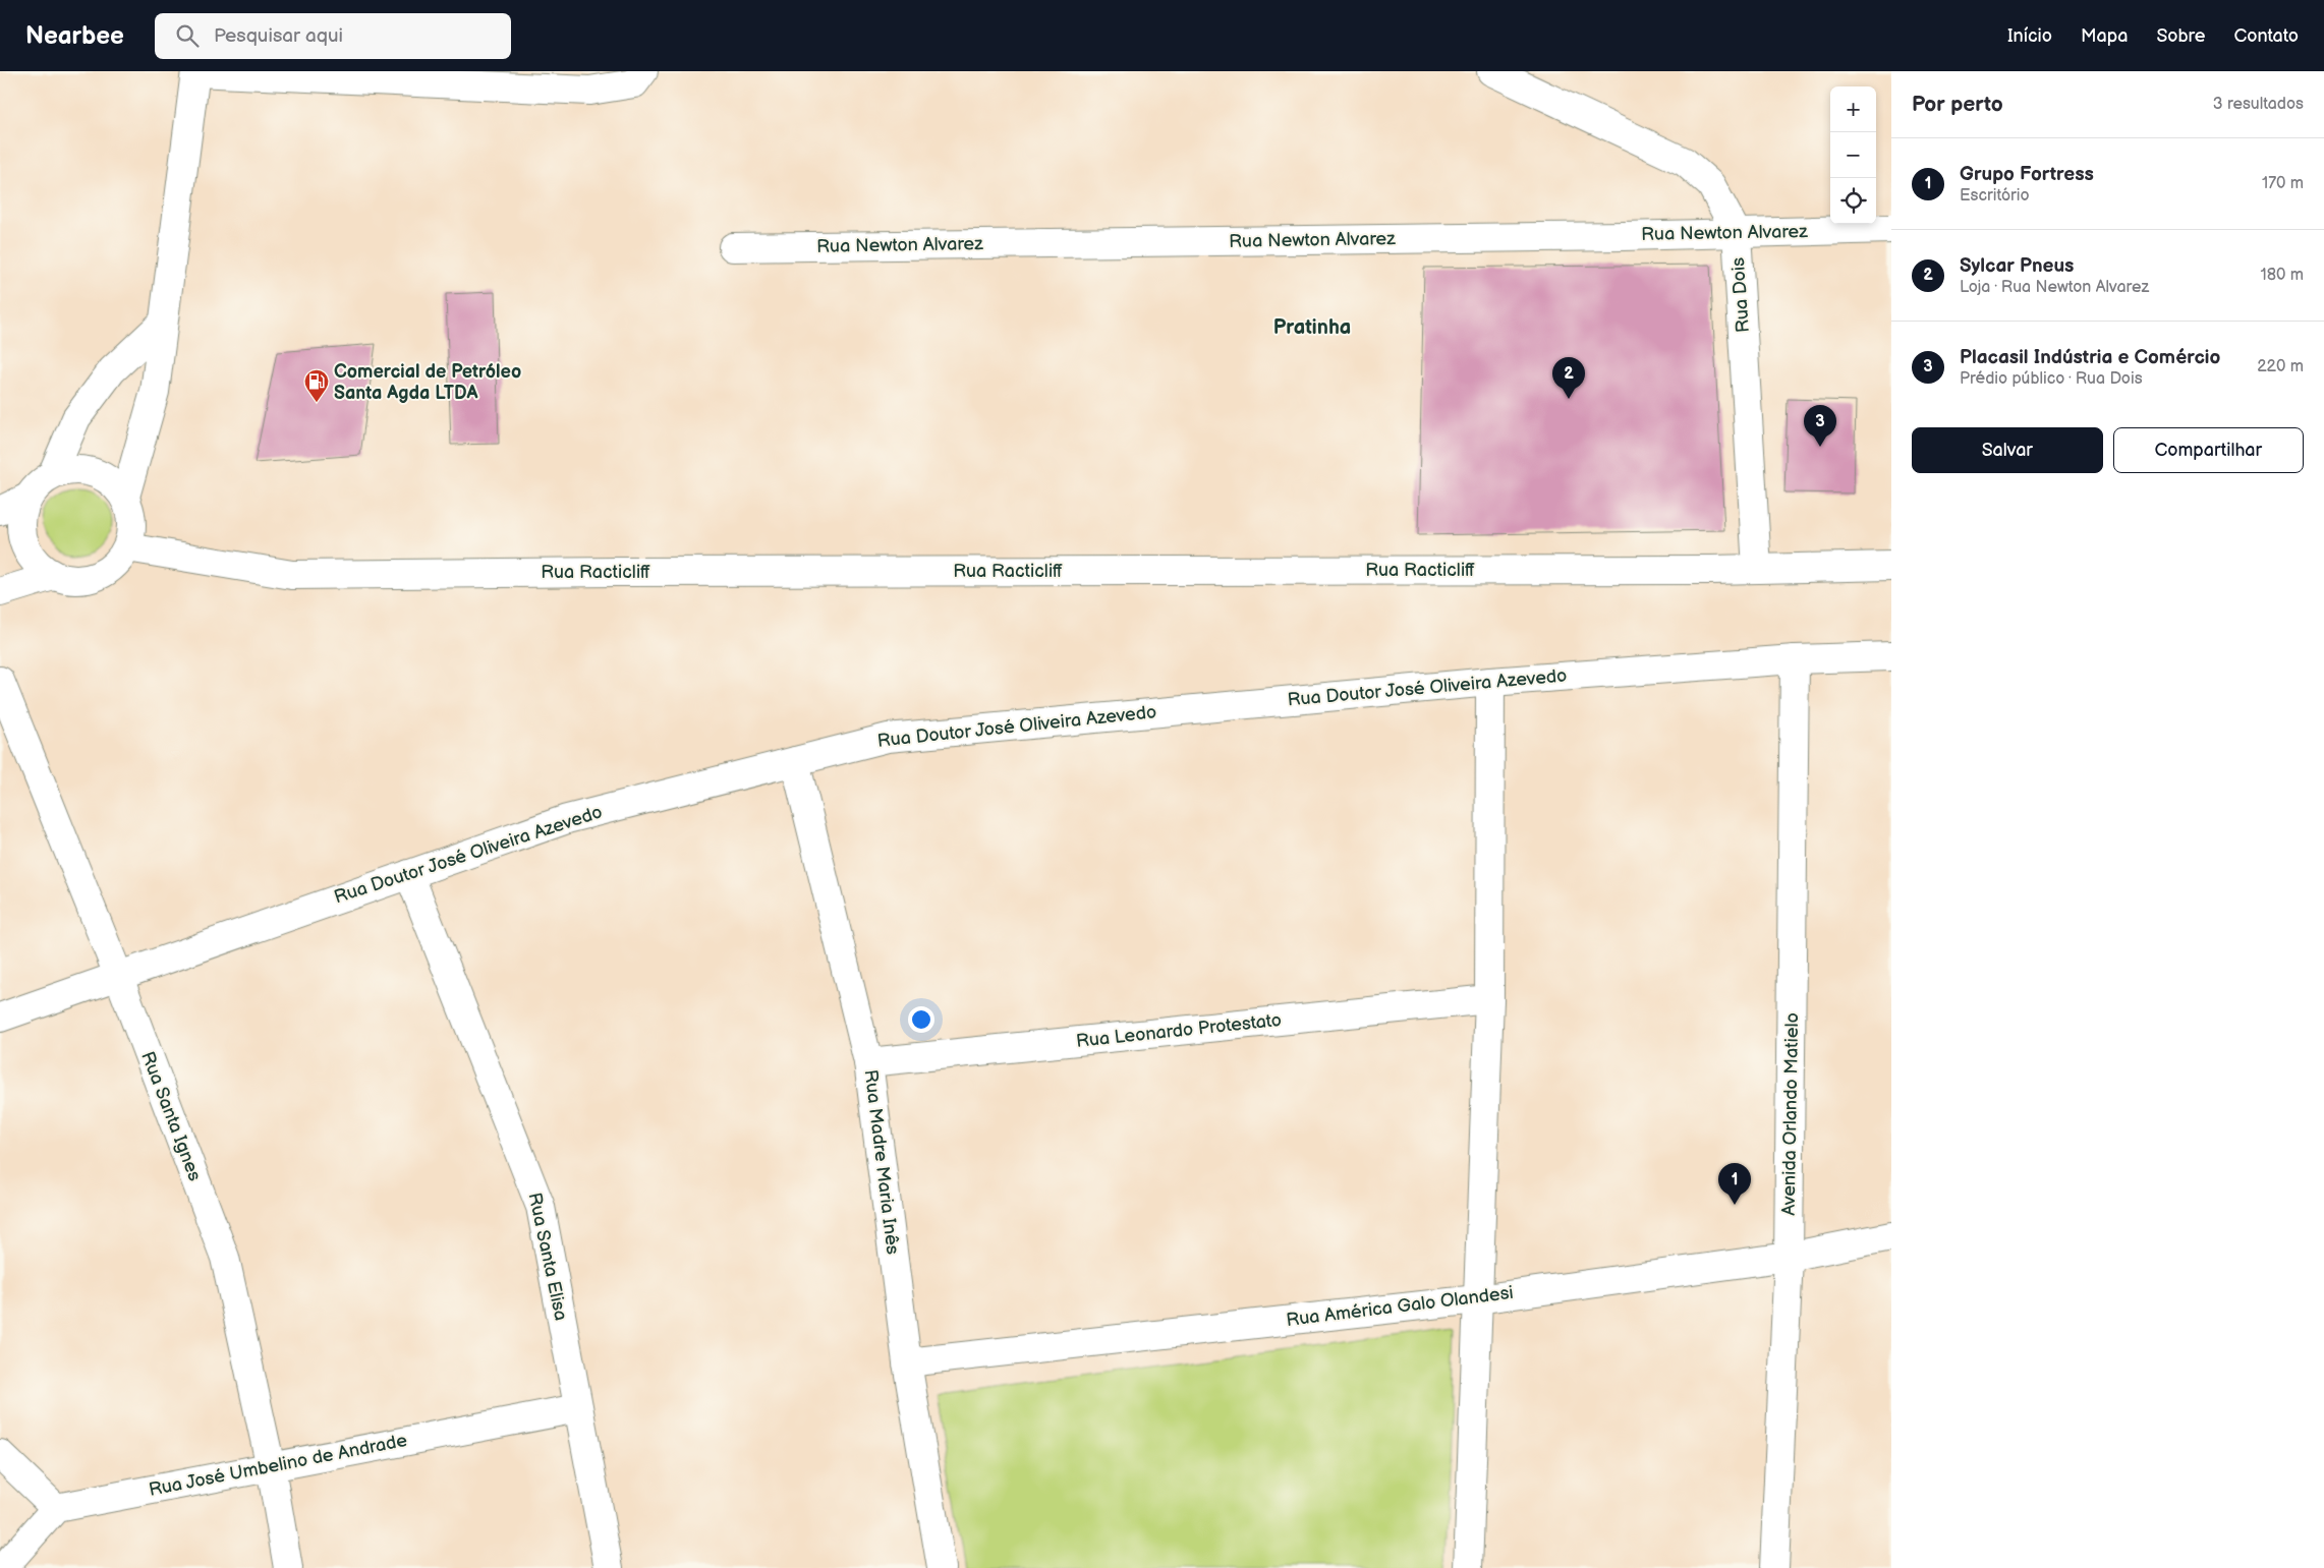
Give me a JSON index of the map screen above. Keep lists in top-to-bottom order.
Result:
{
  "streets": {
    "street": [
      "Rua Newton Alvarez",
      "Rua Dois",
      "Rua Racticliff",
      "Rua Doutor José Oliveira Azevedo",
      "Rua Leonardo Protestato",
      "Avenida Orlando Matielo",
      "Rua Santa Ignes",
      "Rua Madre Maria Inês",
      "Rua Santa Elisa",
      "Rua América Galo Olandesi",
      "Rua José Umbelino de Andrade"
    ]
  },
  "crossings": [
    ["Rua Newton Alvarez", "Rua Dois"],
    ["Rua Dois", "Rua Racticliff"],
    ["Rua Doutor José Oliveira Azevedo", "Avenida Orlando Matielo"],
    ["Rua Doutor José Oliveira Azevedo", "Rua Santa Ignes"],
    ["Rua Doutor José Oliveira Azevedo", "Rua Madre Maria Inês"],
    ["Rua Doutor José Oliveira Azevedo", "Rua Santa Elisa"],
    ["Rua Leonardo Protestato", "Rua Madre Maria Inês"],
    ["Avenida Orlando Matielo", "Rua América Galo Olandesi"],
    ["Rua Santa Ignes", "Rua José Umbelino de Andrade"],
    ["Rua Madre Maria Inês", "Rua América Galo Olandesi"],
    ["Rua Santa Elisa", "Rua José Umbelino de Andrade"]
  ],
  "districts": ["Pratinha"],
  "places": {
    "fuel station": ["Comercial de Petróleo Santa Agda LTDA"]
  },
  "page": {
    "header": "Nearbee",
    "search": "Pesquisar aqui",
    "nav": [
      "Início",
      "Mapa",
      "Sobre",
      "Contato"
    ],
    "heading": ["Por perto", "3 resultados"],
    "map_buttons": ["+", "−"],
    "list": [
      {
        "mark": "1",
        "name": "Grupo Fortress",
        "note": "Escritório",
        "value": "170 m"
      },
      {
        "mark": "2",
        "name": "Sylcar Pneus",
        "note": "Loja · Rua Newton Alvarez",
        "value": "180 m"
      },
      {
        "mark": "3",
        "name": "Placasil Indústria e Comércio",
        "note": "Prédio público · Rua Dois",
        "value": "220 m"
      }
    ],
    "pins": ["2", "3", "1"],
    "buttons": ["Salvar", "Compartilhar"]
  }
}
